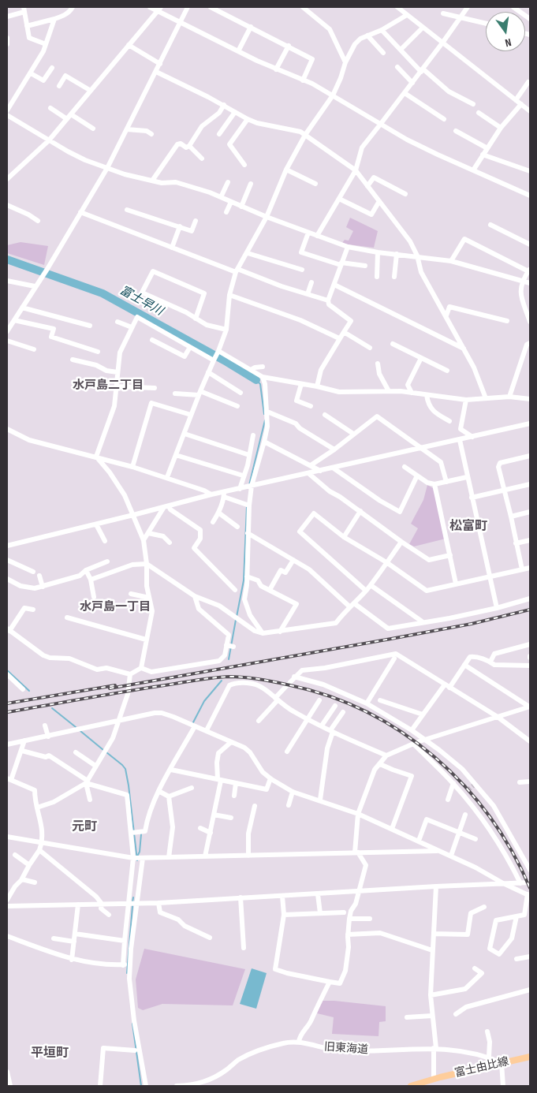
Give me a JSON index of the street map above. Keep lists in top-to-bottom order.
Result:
{
  "streets": {
    "main road": ["富士由比線"],
    "street": ["旧東海道"]
  },
  "crossings": [
    ["旧東海道", "富士由比線"]
  ],
  "districts": [
    "水戸島二丁目",
    "松富町",
    "水戸島一丁目",
    "元町",
    "平垣町"
  ],
  "water": ["富士早川"],
  "north": "bottom"
}
